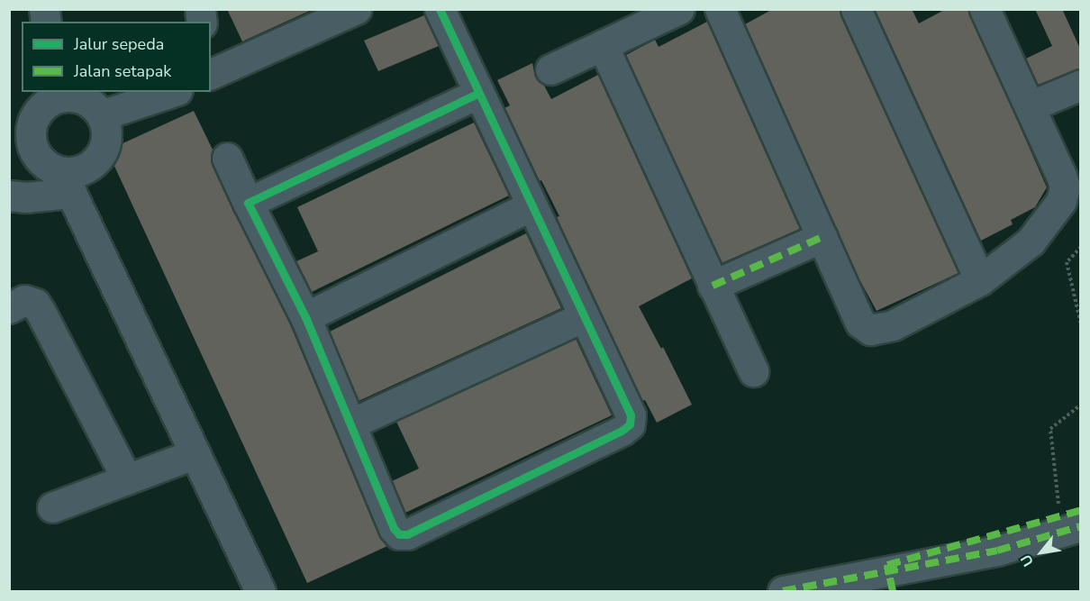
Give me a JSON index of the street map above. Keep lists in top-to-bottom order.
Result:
{
  "legend": ["Jalur sepeda", "Jalan setapak"],
  "north": "bottom left"
}
